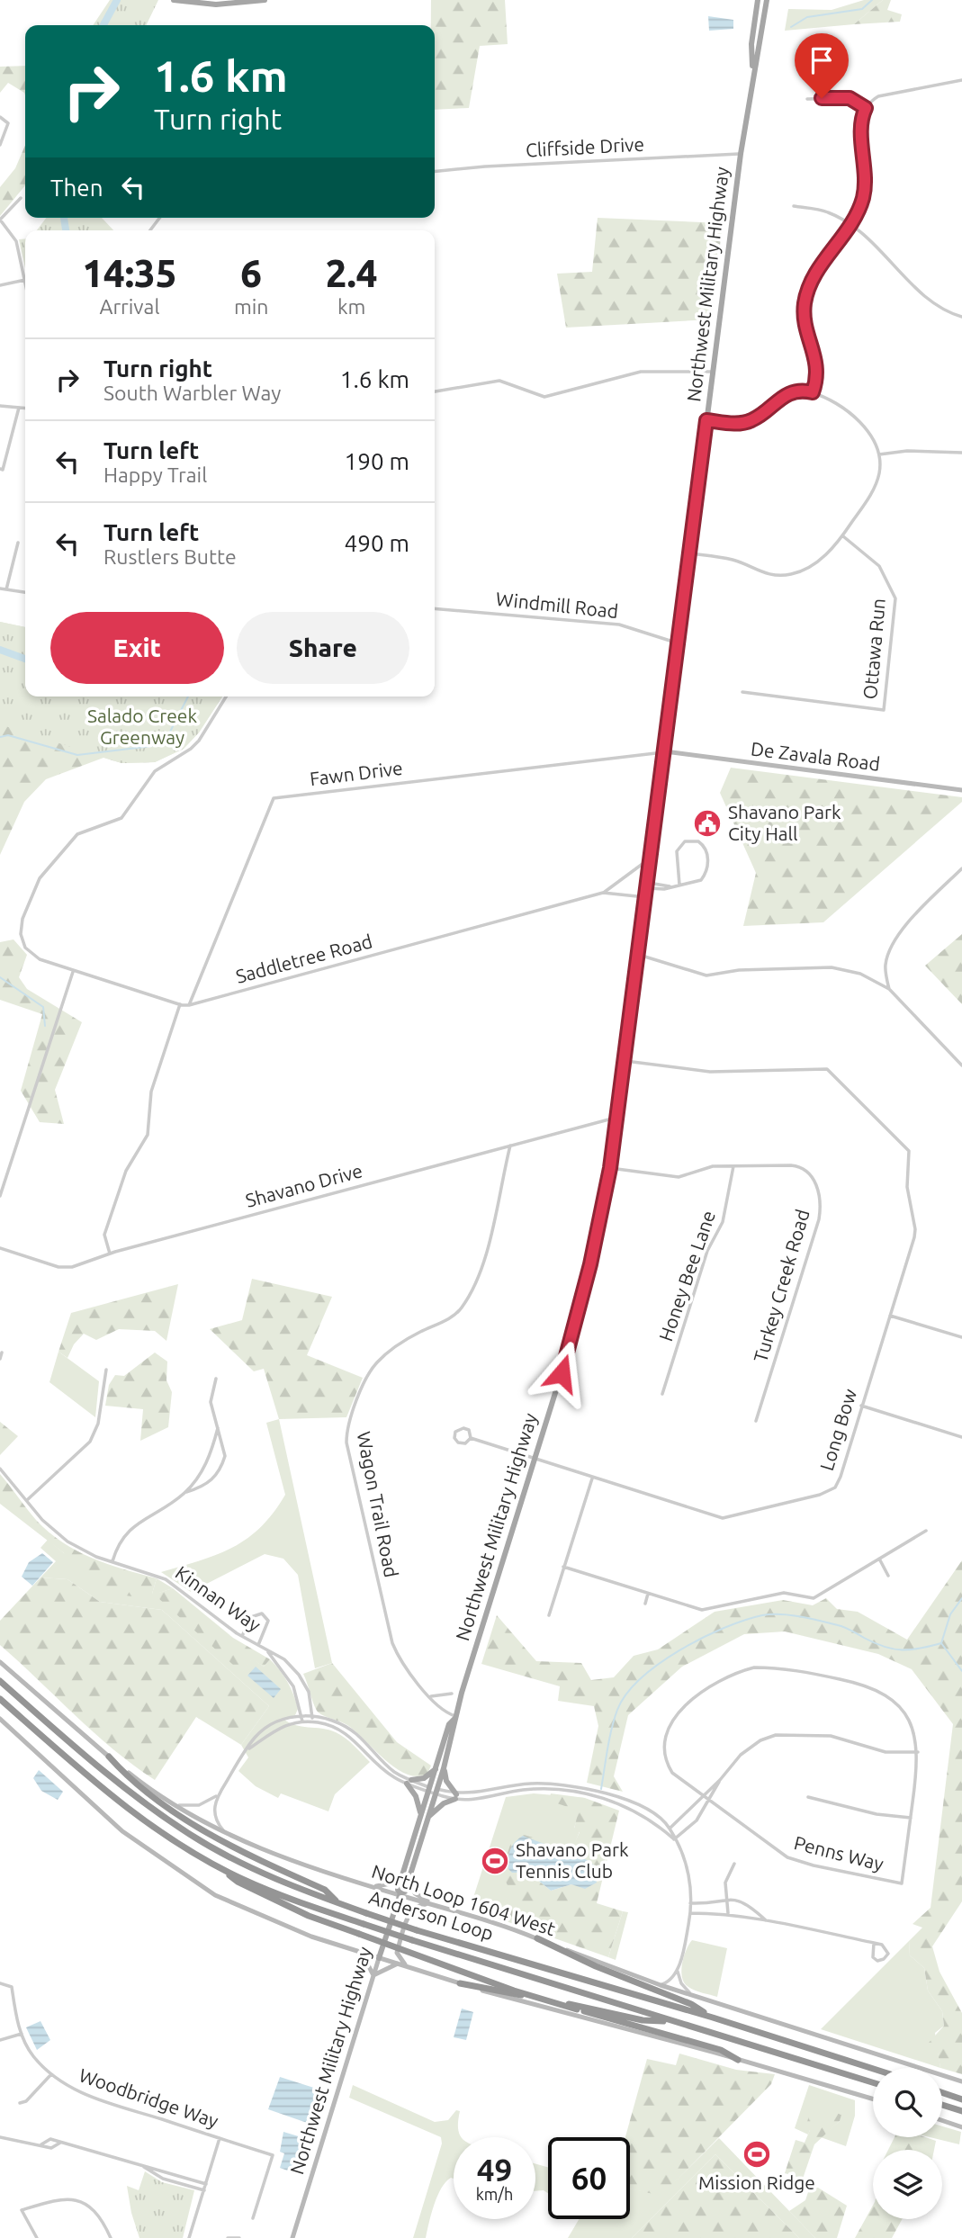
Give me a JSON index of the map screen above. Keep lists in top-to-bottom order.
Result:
{
  "streets": {
    "highway": ["Anderson Loop"],
    "main road": ["Northwest Military Highway", "De Zavala Road", "North Loop 1604 West"],
    "street": [
      "Cliffside Drive",
      "Windmill Road",
      "Ottawa Run",
      "Fawn Drive",
      "Saddletree Road",
      "Shavano Drive",
      "Honey Bee Lane",
      "Turkey Creek Road",
      "Long Bow",
      "Wagon Trail Road",
      "Kinnan Way",
      "Penns Way",
      "Woodbridge Way"
    ]
  },
  "crossings": [
    ["Cliffside Drive", "Northwest Military Highway"],
    ["Northwest Military Highway", "Windmill Road"],
    ["Northwest Military Highway", "Ottawa Run"],
    ["Northwest Military Highway", "De Zavala Road"],
    ["Northwest Military Highway", "Fawn Drive"],
    ["Northwest Military Highway", "Saddletree Road"],
    ["Northwest Military Highway", "Shavano Drive"],
    ["Northwest Military Highway", "Turkey Creek Road"],
    ["Northwest Military Highway", "Long Bow"],
    ["Northwest Military Highway", "Wagon Trail Road"],
    ["Northwest Military Highway", "Kinnan Way"],
    ["Northwest Military Highway", "North Loop 1604 West"],
    ["De Zavala Road", "Fawn Drive"],
    ["Fawn Drive", "Saddletree Road"],
    ["Shavano Drive", "Wagon Trail Road"],
    ["Honey Bee Lane", "Turkey Creek Road"],
    ["Kinnan Way", "North Loop 1604 West"]
  ],
  "parks": ["Salado Creek Greenway"],
  "places": {
    "public building": ["Shavano Park City Hall"],
    "sports": ["Shavano Park Tennis Club", "Mission Ridge"]
  },
  "page": {
    "turn": ["1.6 km", "Turn right"],
    "then": "Then",
    "eta": [
      "14:35",
      "Arrival",
      "6",
      "min",
      "2.4",
      "km"
    ],
    "list": [
      {
        "name": "Turn right",
        "note": "South Warbler Way",
        "value": "1.6 km"
      },
      {
        "name": "Turn left",
        "note": "Happy Trail",
        "value": "190 m"
      },
      {
        "name": "Turn left",
        "note": "Rustlers Butte",
        "value": "490 m"
      }
    ],
    "buttons": ["Exit", "Share"],
    "speed": "49 km/h",
    "limit": "60"
  }
}
